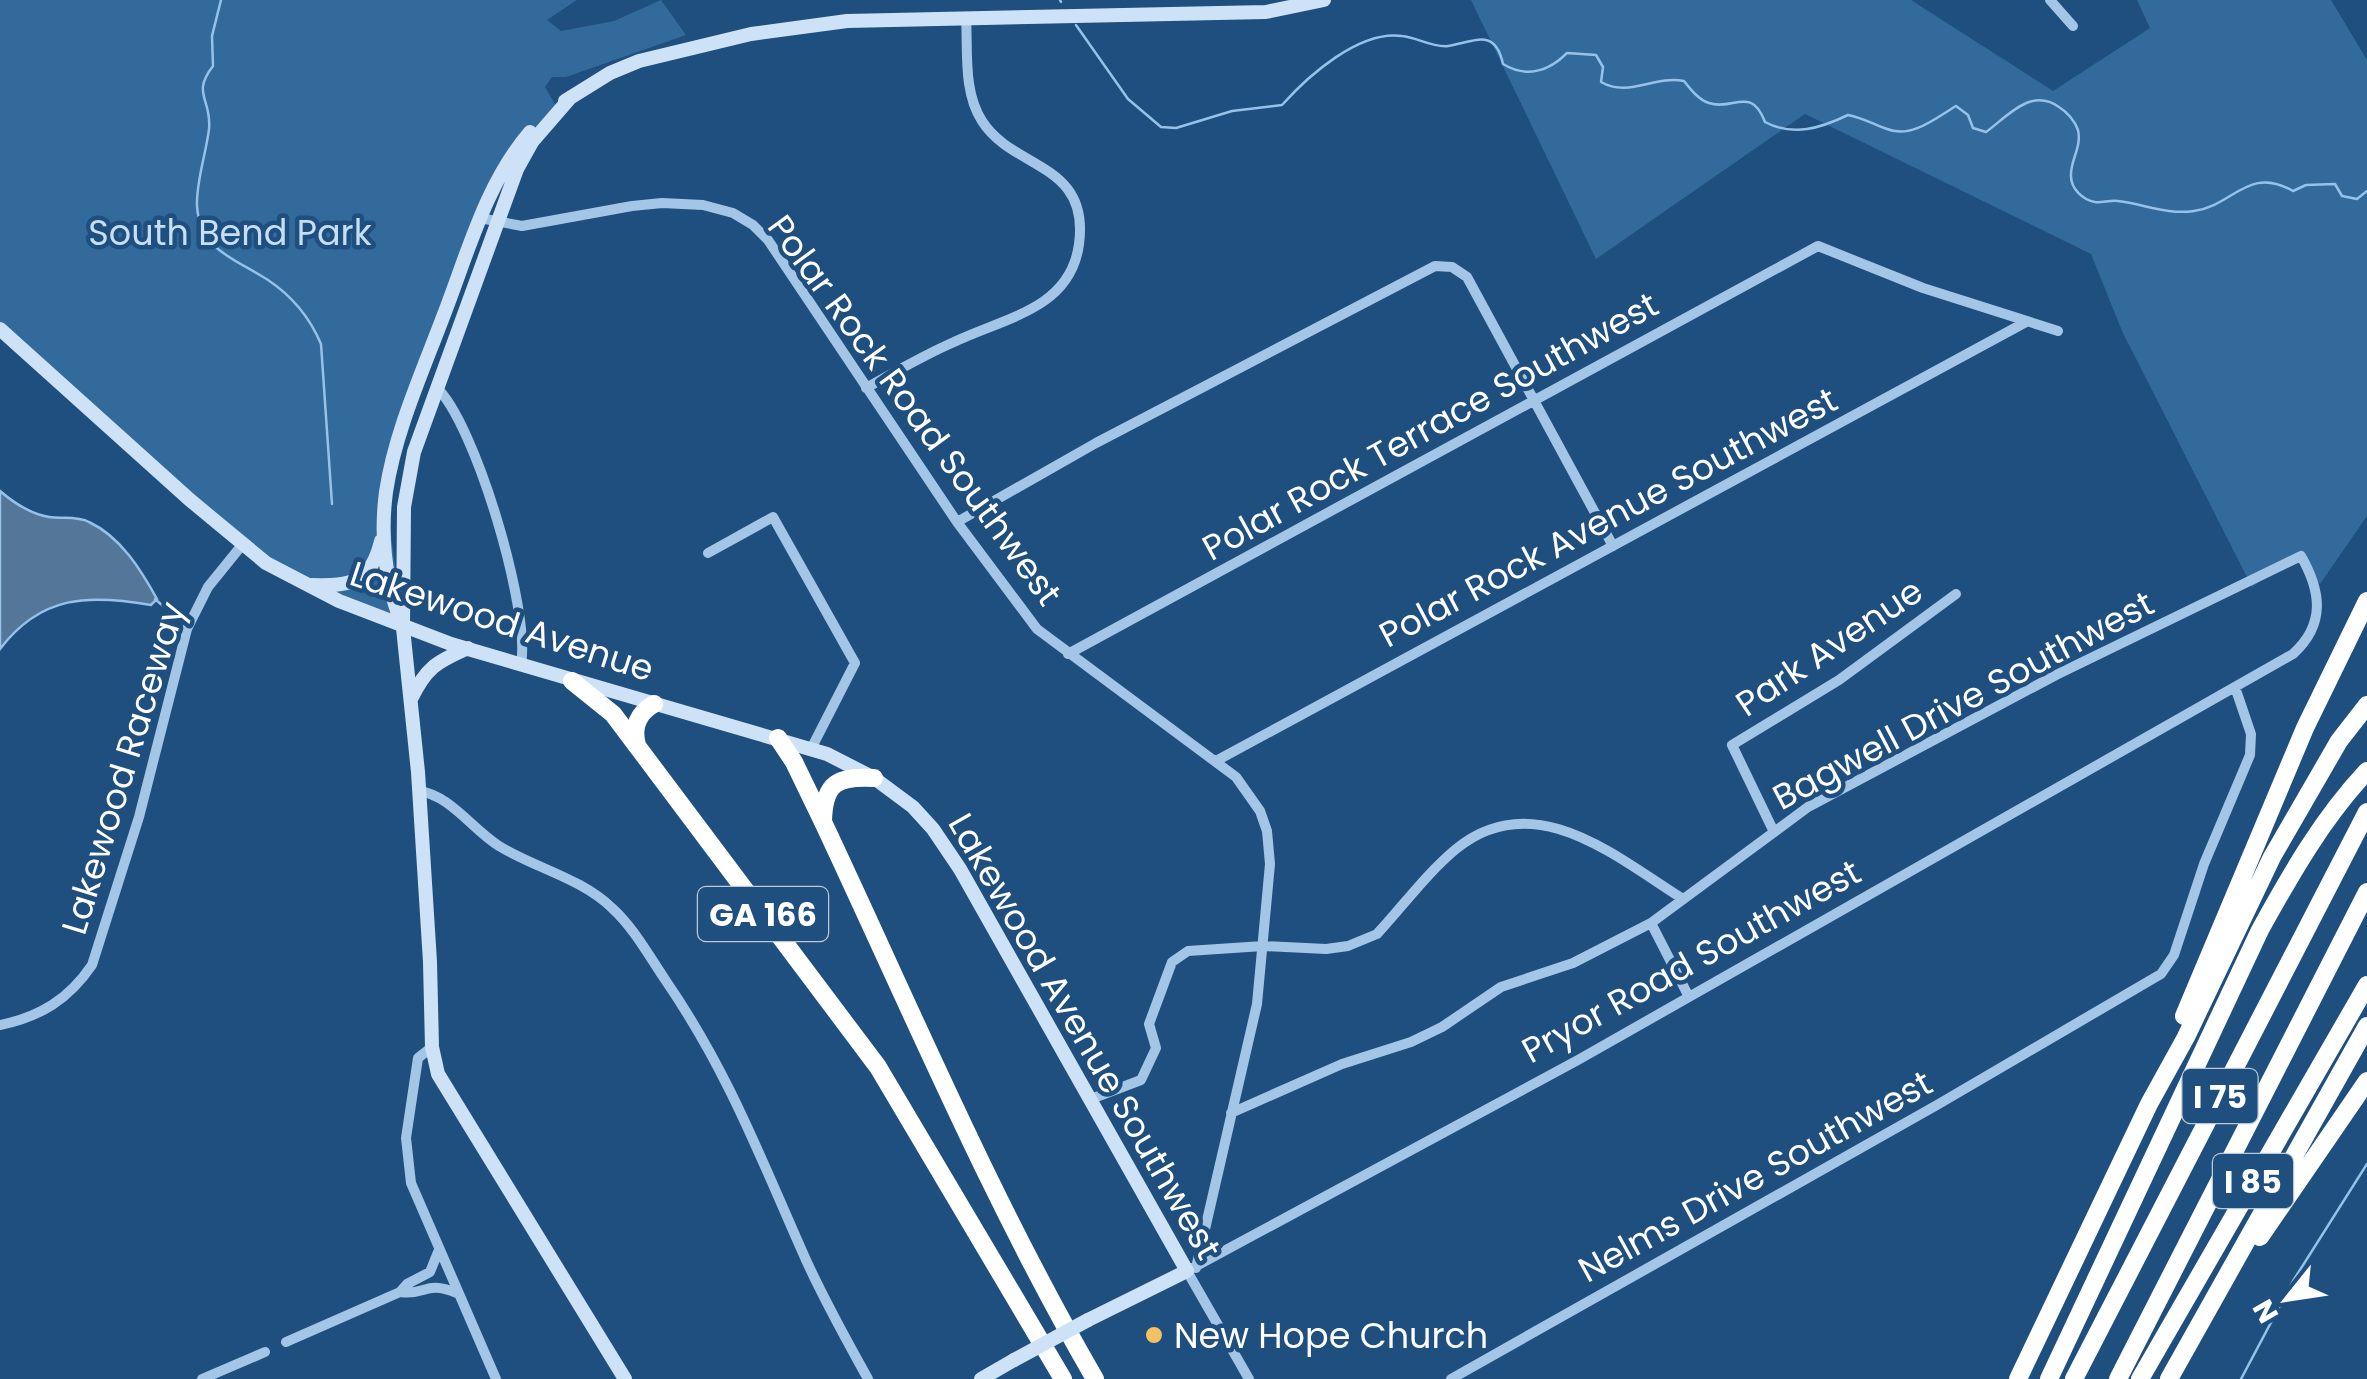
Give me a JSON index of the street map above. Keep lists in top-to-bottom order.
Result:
{
  "streets": {
    "highway": ["GA 166", "I 75", "I 85"],
    "street": [
      "Polar Rock Road Southwest",
      "Polar Rock Terrace Southwest",
      "Polar Rock Avenue Southwest",
      "Lakewood Avenue",
      "Park Avenue",
      "Bagwell Drive Southwest",
      "Lakewood Raceway",
      "Pryor Road Southwest",
      "Lakewood Avenue Southwest",
      "Nelms Drive Southwest"
    ]
  },
  "crossings": [
    ["Polar Rock Road Southwest", "Polar Rock Terrace Southwest"],
    ["Polar Rock Road Southwest", "Polar Rock Avenue Southwest"],
    ["Polar Rock Road Southwest", "Bagwell Drive Southwest"],
    ["Polar Rock Road Southwest", "Pryor Road Southwest"],
    ["Polar Rock Road Southwest", "Lakewood Avenue Southwest"],
    ["Polar Rock Terrace Southwest", "Polar Rock Avenue Southwest"],
    ["Lakewood Avenue", "Lakewood Raceway"],
    ["Lakewood Avenue", "GA 166"],
    ["Lakewood Avenue", "Lakewood Avenue Southwest"],
    ["Park Avenue", "Bagwell Drive Southwest"],
    ["Bagwell Drive Southwest", "Pryor Road Southwest"],
    ["Pryor Road Southwest", "Lakewood Avenue Southwest"],
    ["Pryor Road Southwest", "Nelms Drive Southwest"]
  ],
  "parks": ["South Bend Park"],
  "places": ["New Hope Church"],
  "north": "bottom left"
}
